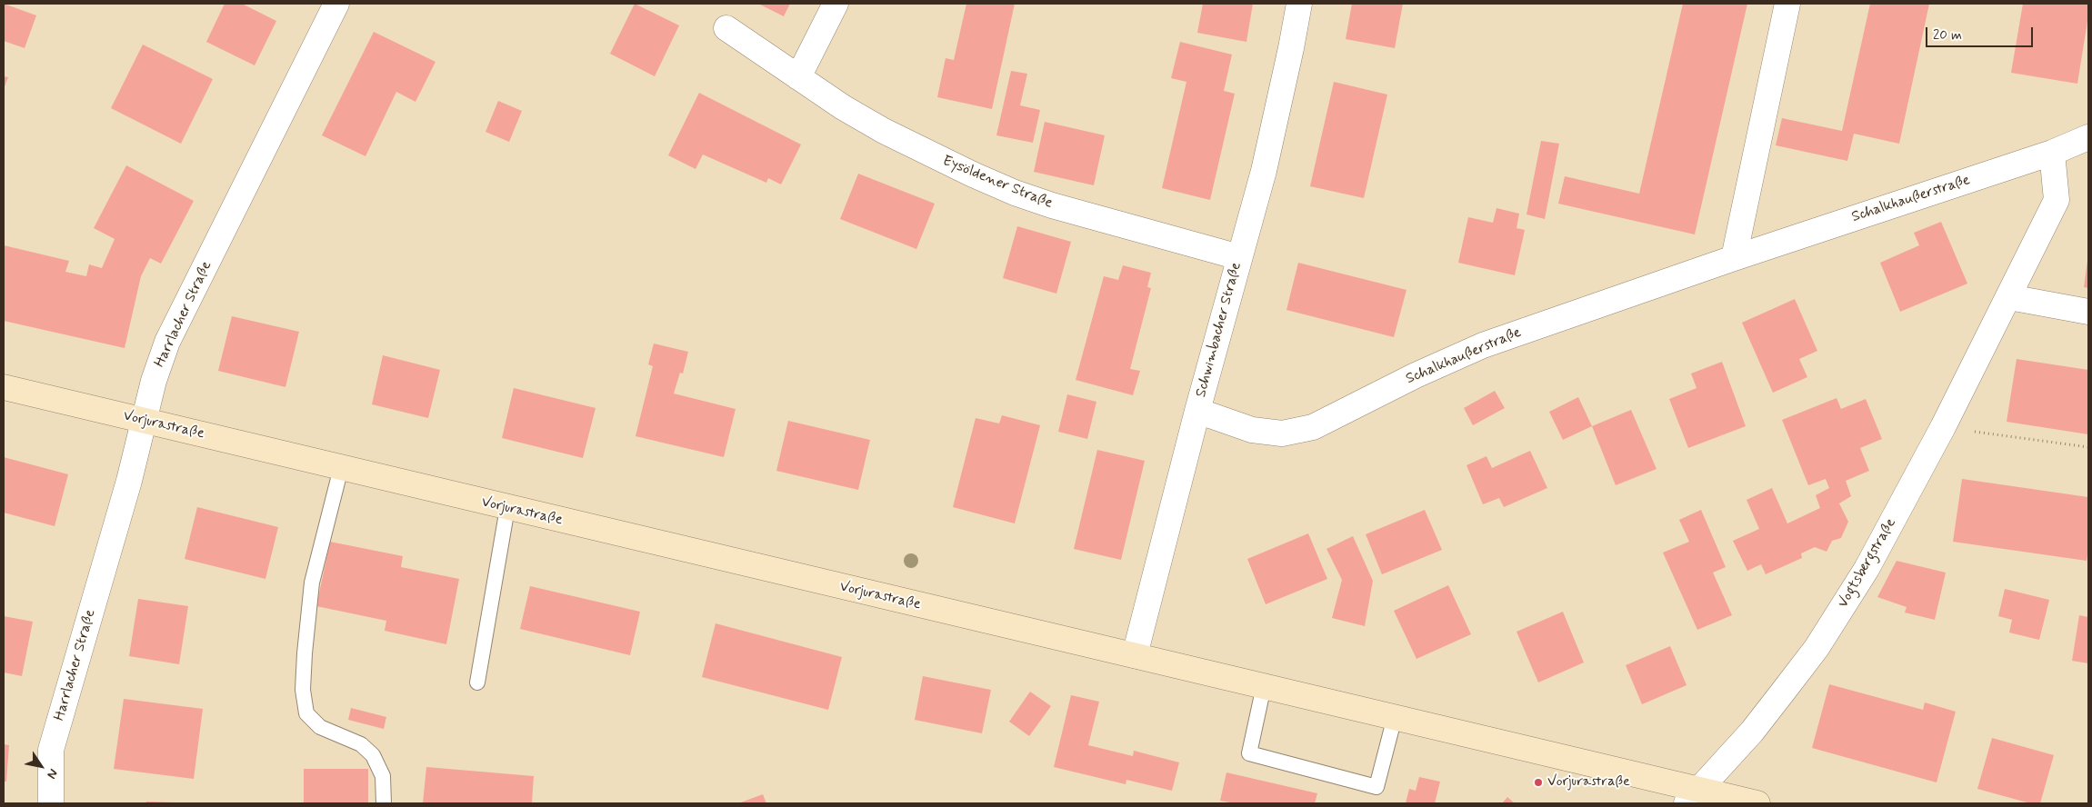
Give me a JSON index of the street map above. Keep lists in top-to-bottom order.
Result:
{
  "streets": {
    "main road": ["Vorjurastraße"],
    "street": [
      "Eysöldener Straße",
      "Schalkhaußerstraße",
      "Harrlacher Straße",
      "Schwimbacher Straße",
      "Vogtsbergstraße"
    ]
  },
  "crossings": [
    ["Eysöldener Straße", "Schwimbacher Straße"],
    ["Schalkhaußerstraße", "Schwimbacher Straße"],
    ["Schalkhaußerstraße", "Vogtsbergstraße"],
    ["Harrlacher Straße", "Vorjurastraße"],
    ["Schwimbacher Straße", "Vorjurastraße"],
    ["Vorjurastraße", "Vogtsbergstraße"]
  ],
  "places": ["Vorjurastraße"],
  "scale_bar": "20 m",
  "north": "bottom right"
}
